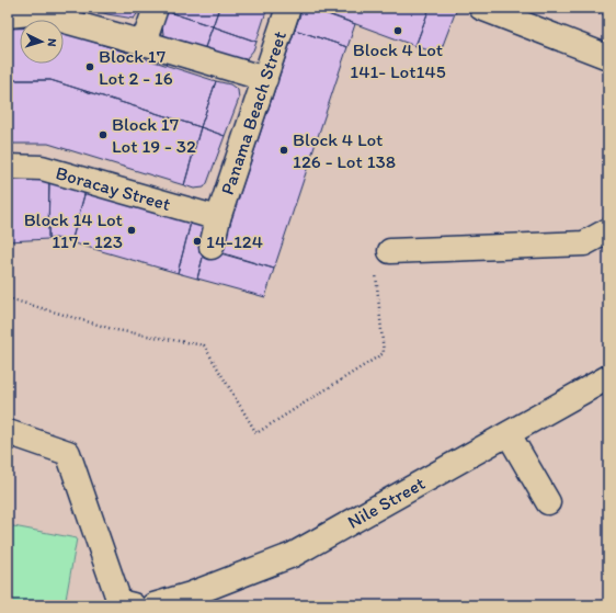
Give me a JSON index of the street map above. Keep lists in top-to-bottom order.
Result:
{
  "streets": {
    "street": ["Panama Beach Street", "Boracay Street", "Nile Street"]
  },
  "crossings": [
    ["Panama Beach Street", "Boracay Street"]
  ],
  "places": [
    "Block 4 Lot 141- Lot145",
    "Block 17 Lot 2 - 16",
    "Block 17 Lot 19 - 32",
    "Block 4 Lot 126 - Lot 138",
    "Block 14 Lot 117 - 123",
    "14-124"
  ],
  "north": "right"
}
